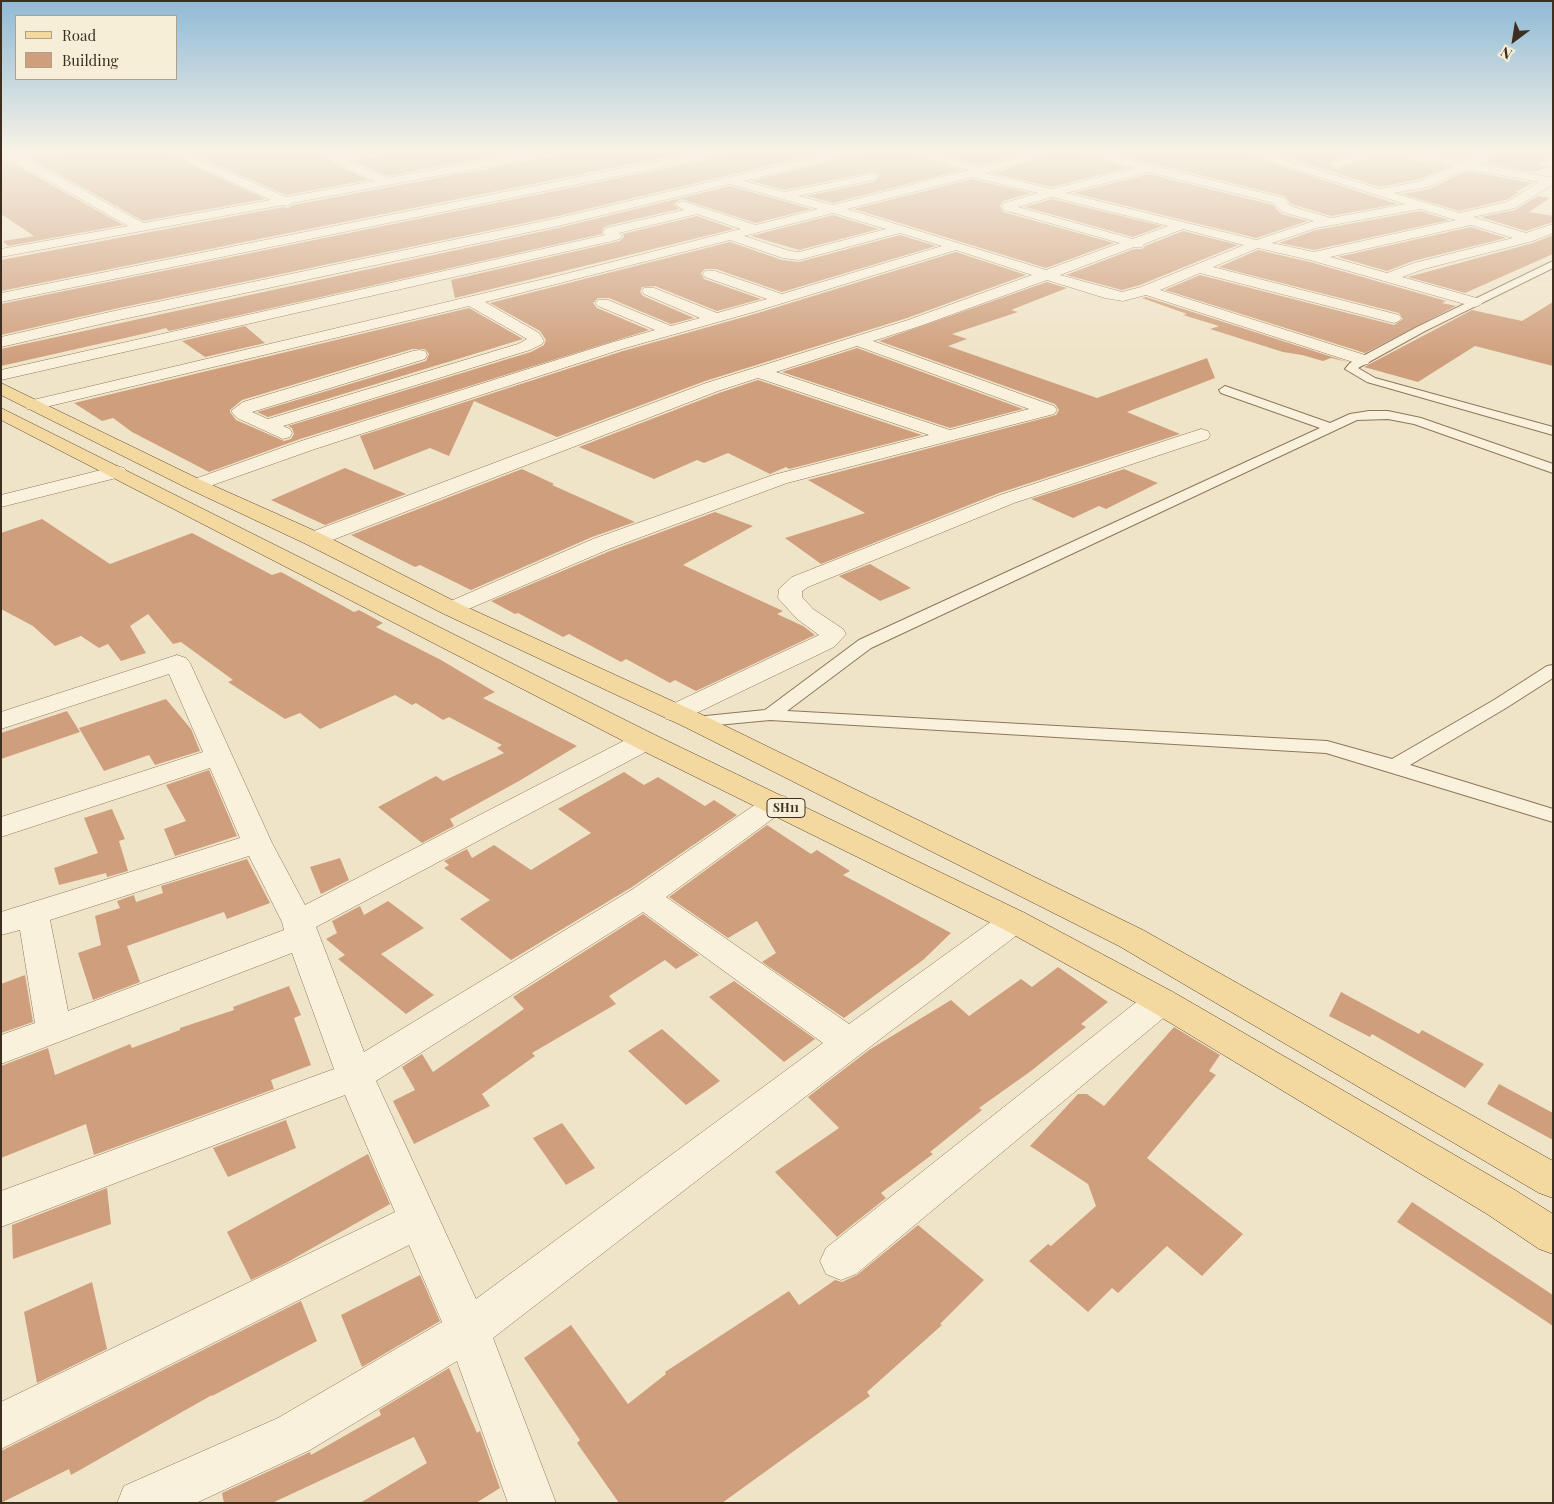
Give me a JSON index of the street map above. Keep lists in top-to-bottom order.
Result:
{
  "streets": {
    "main road": ["SH11"]
  },
  "legend": ["Road", "Building"],
  "north": "bottom left"
}
